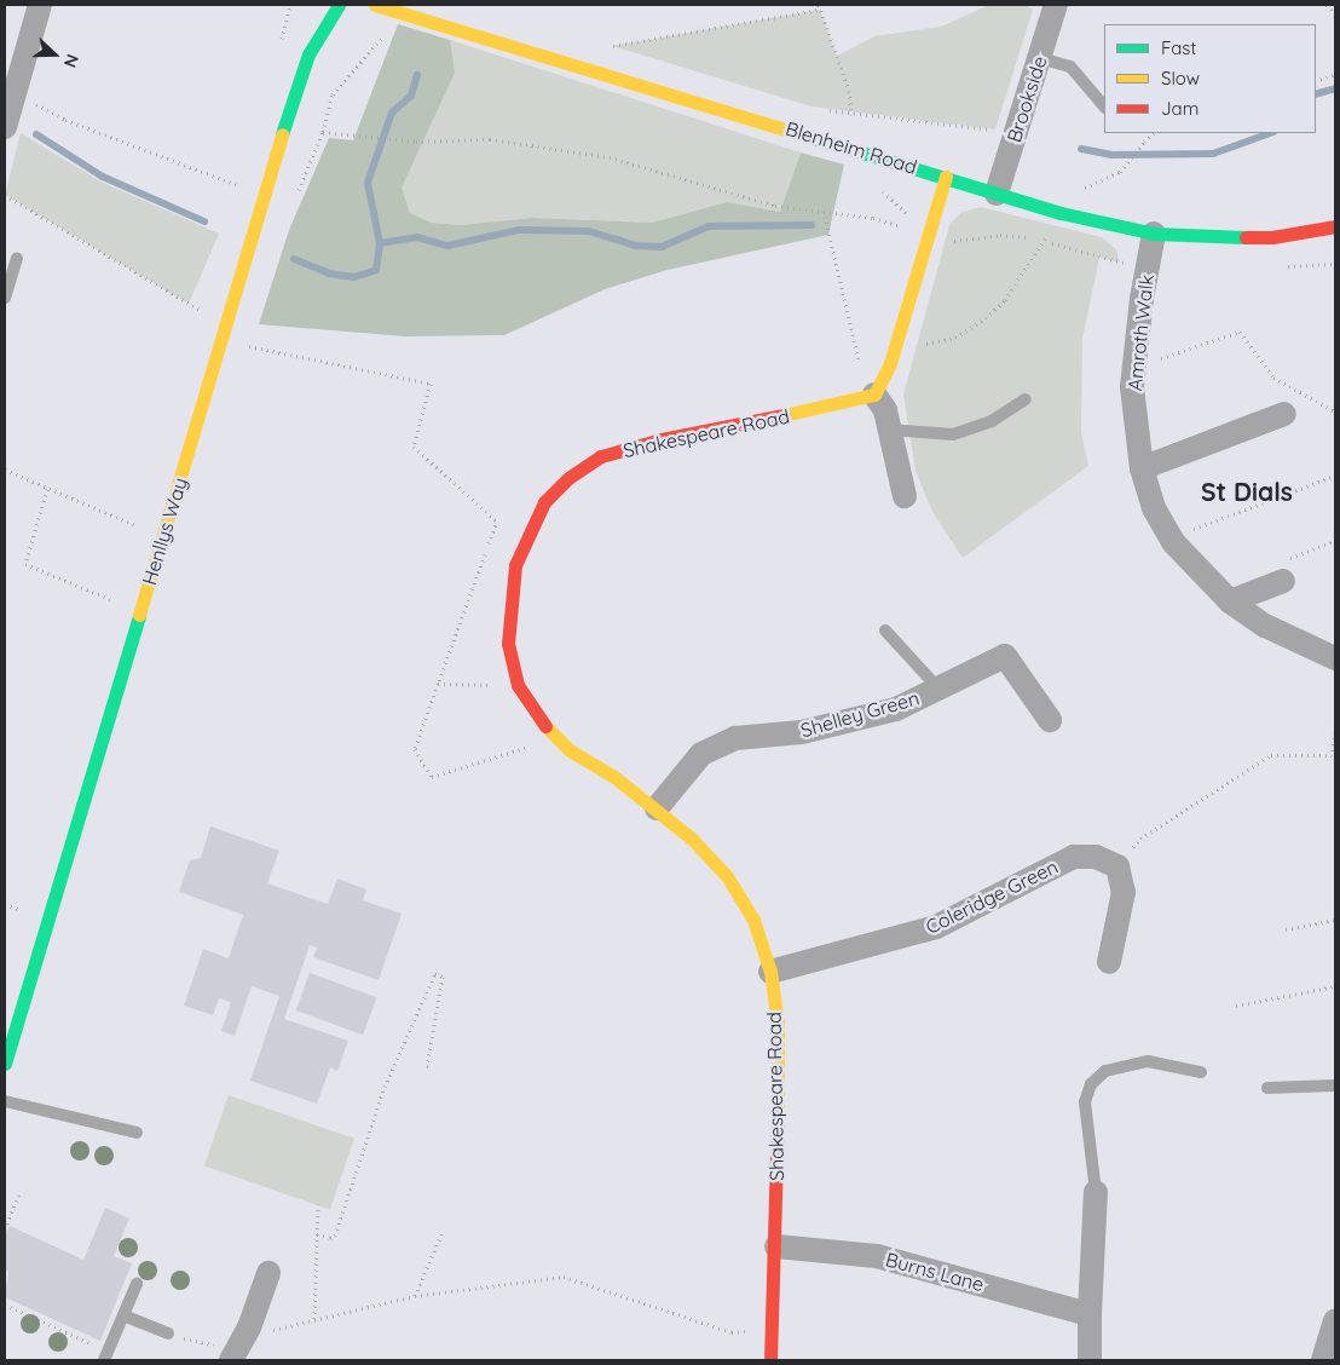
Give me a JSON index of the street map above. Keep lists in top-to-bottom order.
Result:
{
  "streets": {
    "street": [
      "Brookside",
      "Blenheim Road",
      "Amroth Walk",
      "Shakespeare Road",
      "Henllys Way",
      "Shelley Green",
      "Coleridge Green",
      "Burns Lane"
    ]
  },
  "crossings": [
    ["Brookside", "Blenheim Road"],
    ["Blenheim Road", "Amroth Walk"],
    ["Shakespeare Road", "Shelley Green"],
    ["Shakespeare Road", "Coleridge Green"],
    ["Shakespeare Road", "Burns Lane"]
  ],
  "districts": ["St Dials"],
  "legend": ["Fast", "Slow", "Jam"],
  "north": "right"
}
